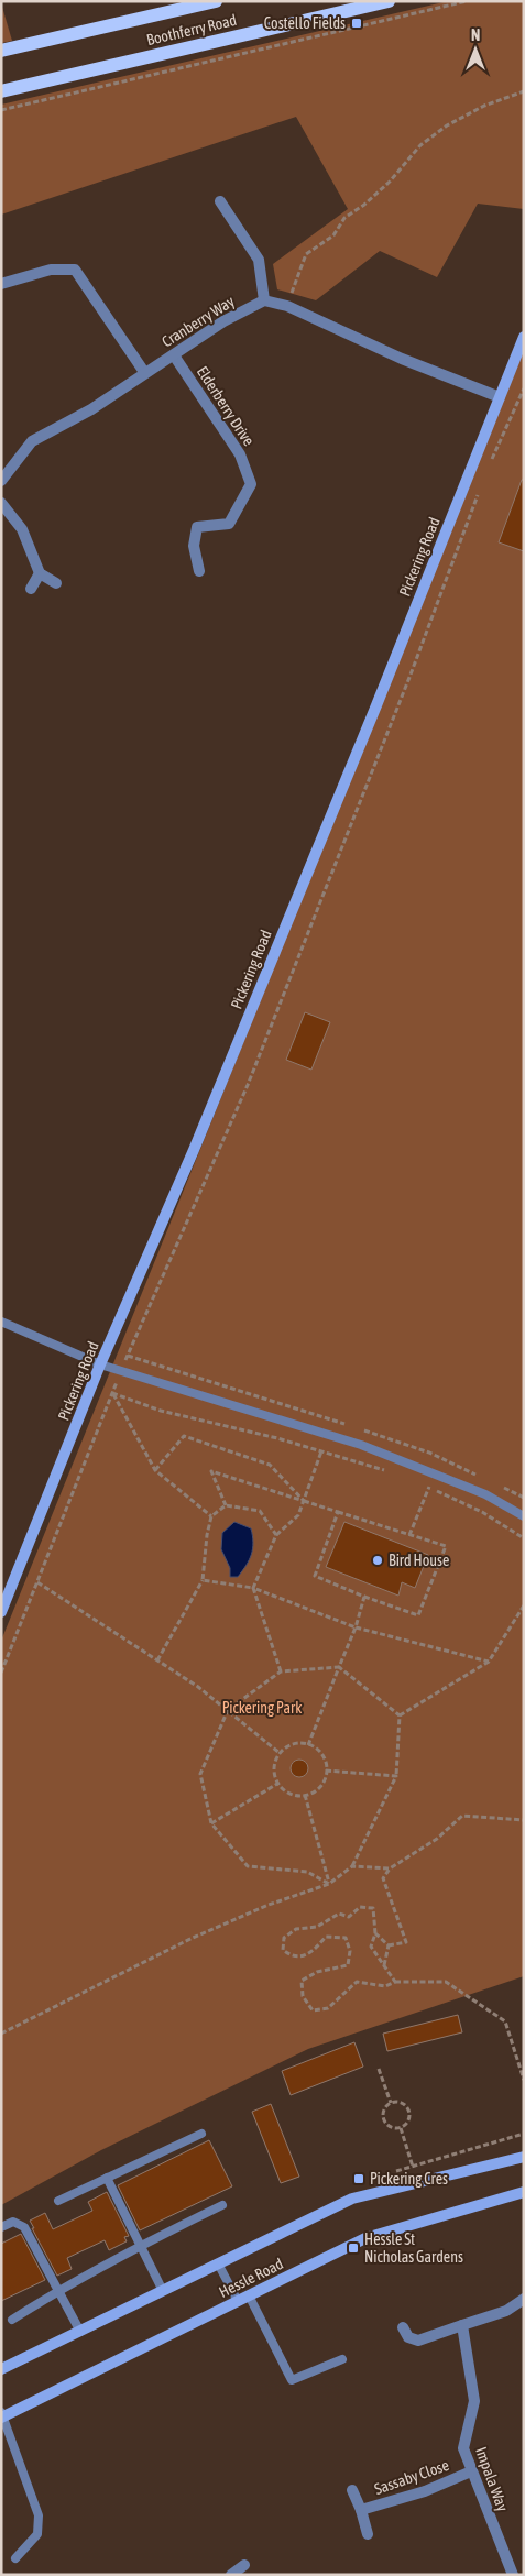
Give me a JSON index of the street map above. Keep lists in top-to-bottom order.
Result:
{
  "streets": {
    "main road": ["Boothferry Road"],
    "street": [
      "Cranberry Way",
      "Elderberry Drive",
      "Pickering Road",
      "Hessle Road",
      "Sassaby Close",
      "Impala Way"
    ]
  },
  "crossings": [
    ["Cranberry Way", "Elderberry Drive"],
    ["Sassaby Close", "Impala Way"]
  ],
  "parks": ["Pickering Park"],
  "places": {
    "transit": ["Costello Fields", "Pickering Cres", "Hessle St Nicholas Gardens"],
    "other": ["Bird House"]
  },
  "north": "top"
}
